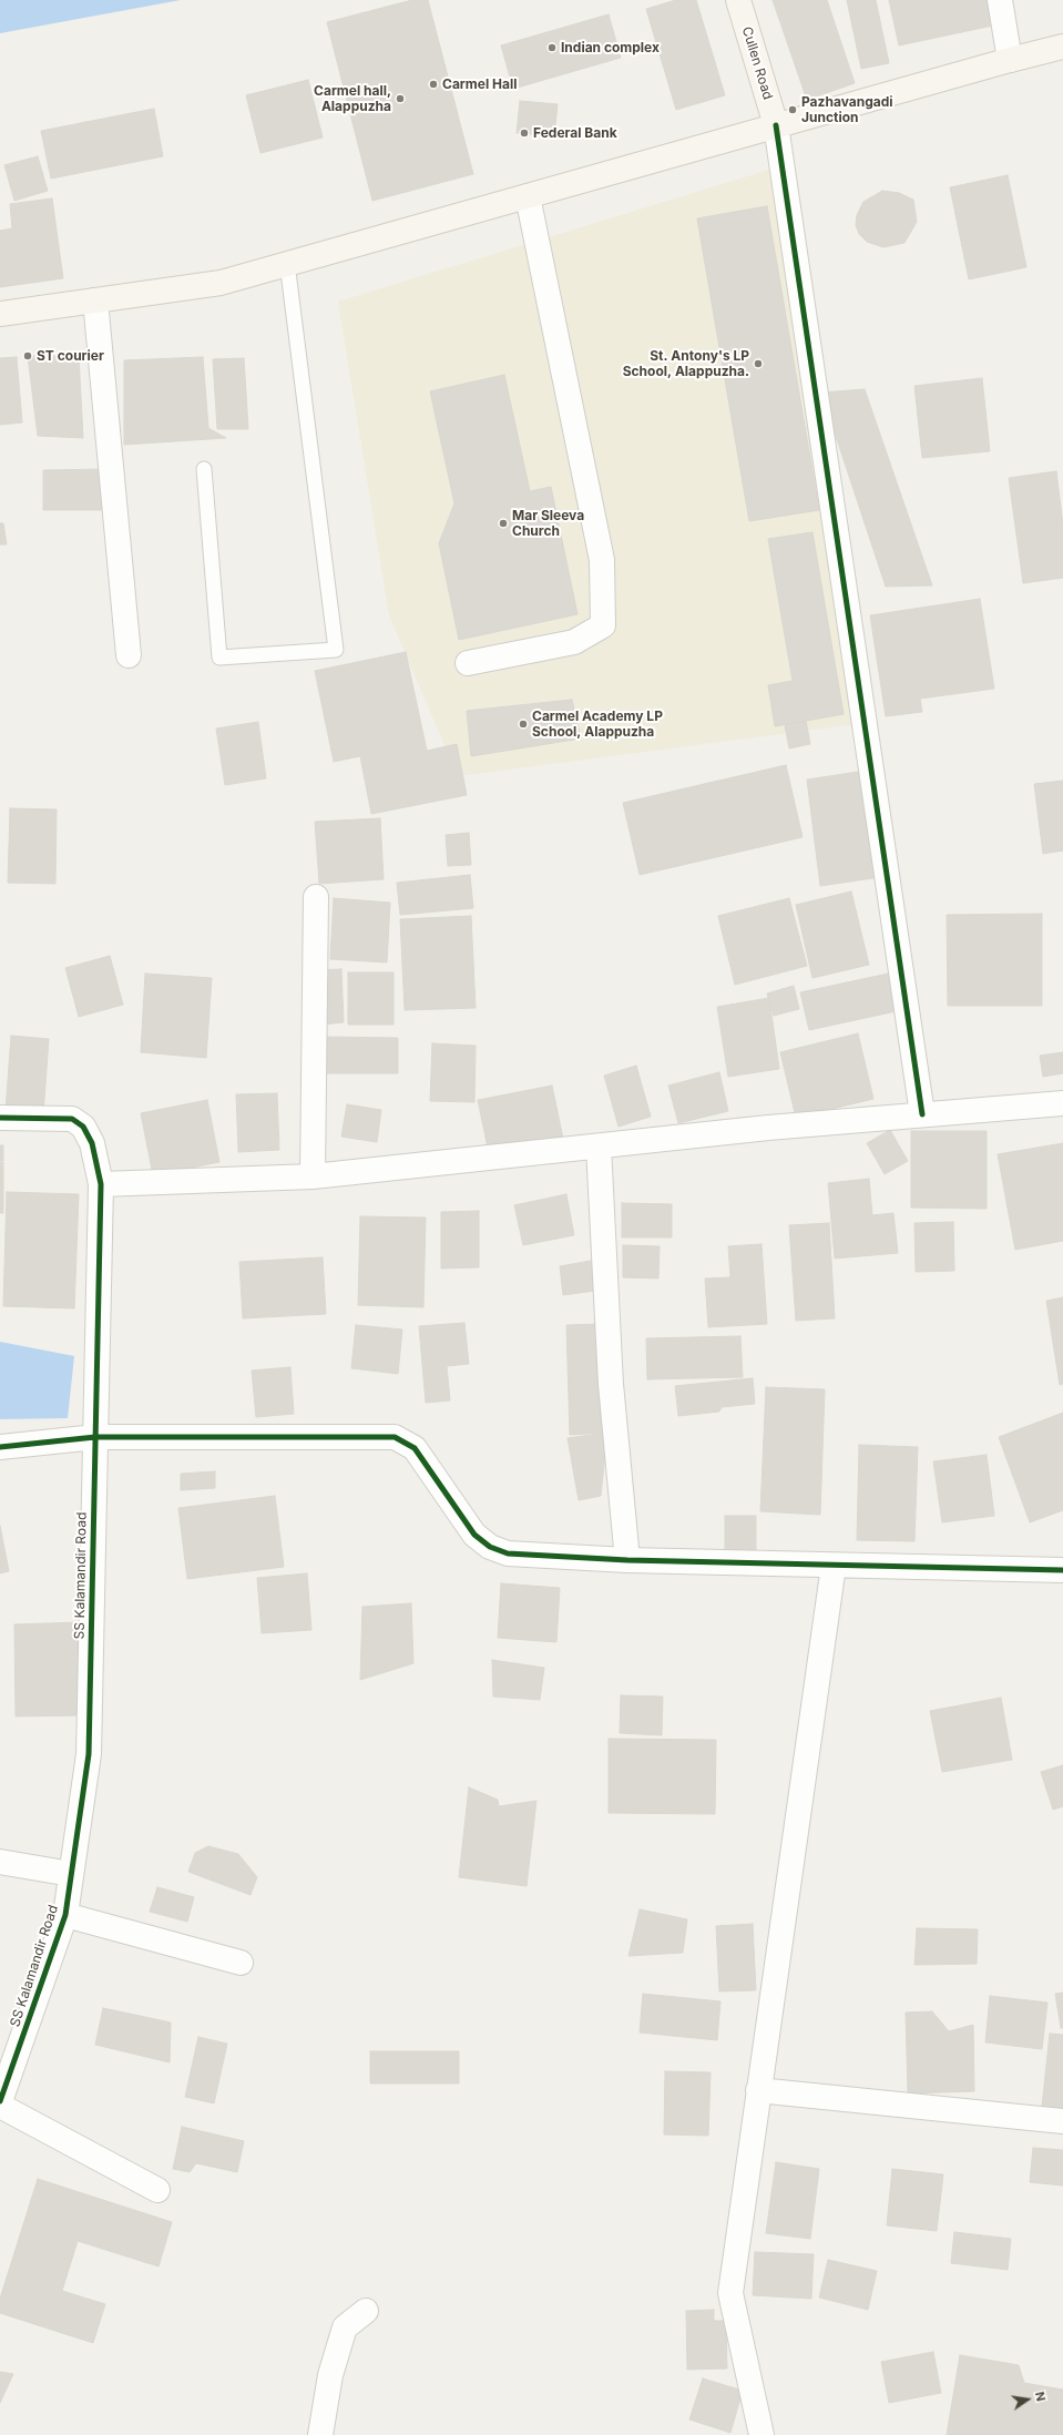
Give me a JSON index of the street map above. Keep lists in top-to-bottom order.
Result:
{
  "streets": {
    "main road": ["Cullen Road"],
    "street": ["SS Kalamandir Road"]
  },
  "places": [
    "Indian complex",
    "Carmel Hall",
    "Carmel hall, Alappuzha",
    "Pazhavangadi Junction",
    "Federal Bank",
    "ST courier",
    "St. Antony's LP School, Alappuzha.",
    "Mar Sleeva Church",
    "Carmel Academy LP School, Alappuzha"
  ],
  "north": "right"
}
